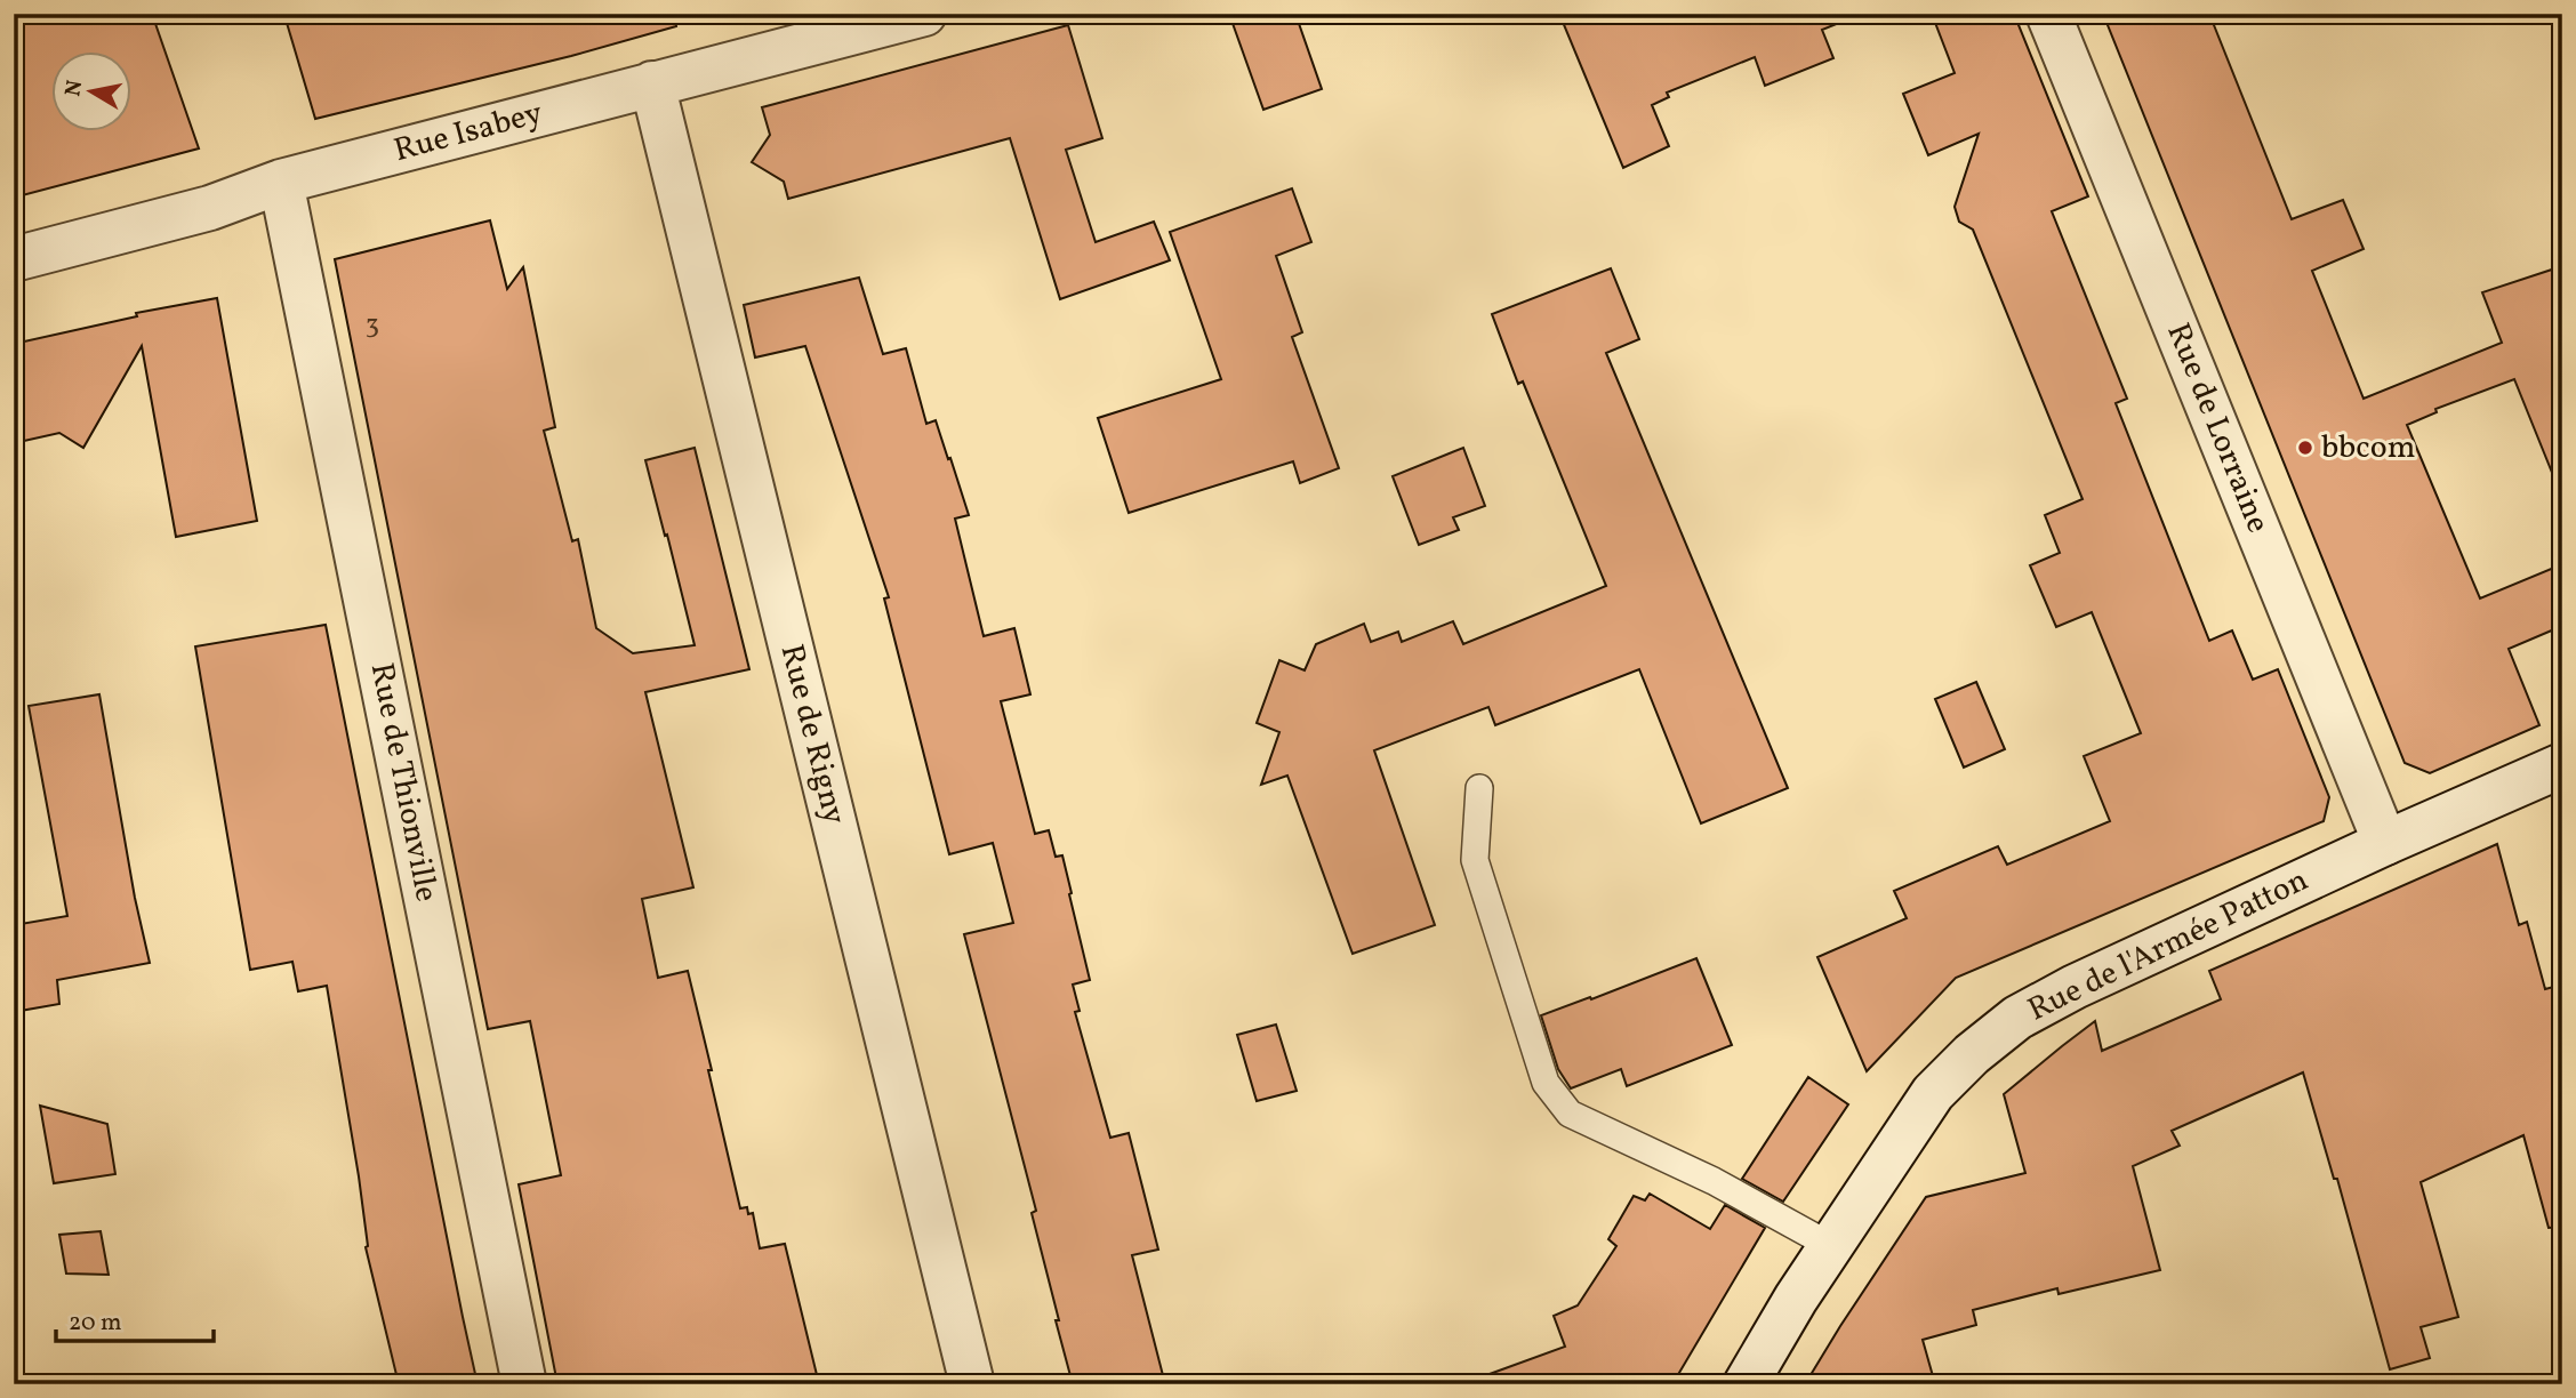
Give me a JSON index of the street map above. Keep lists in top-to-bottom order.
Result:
{
  "streets": {
    "street": [
      "Rue Isabey",
      "Rue de Lorraine",
      "Rue de Rigny",
      "Rue de Thionville",
      "Rue de l'Armée Patton"
    ]
  },
  "crossings": [
    ["Rue Isabey", "Rue de Rigny"],
    ["Rue Isabey", "Rue de Thionville"],
    ["Rue de Lorraine", "Rue de l'Armée Patton"]
  ],
  "places": ["bbcom"],
  "house_numbers": ["3"],
  "scale_bar": "20 m",
  "north": "left"
}
